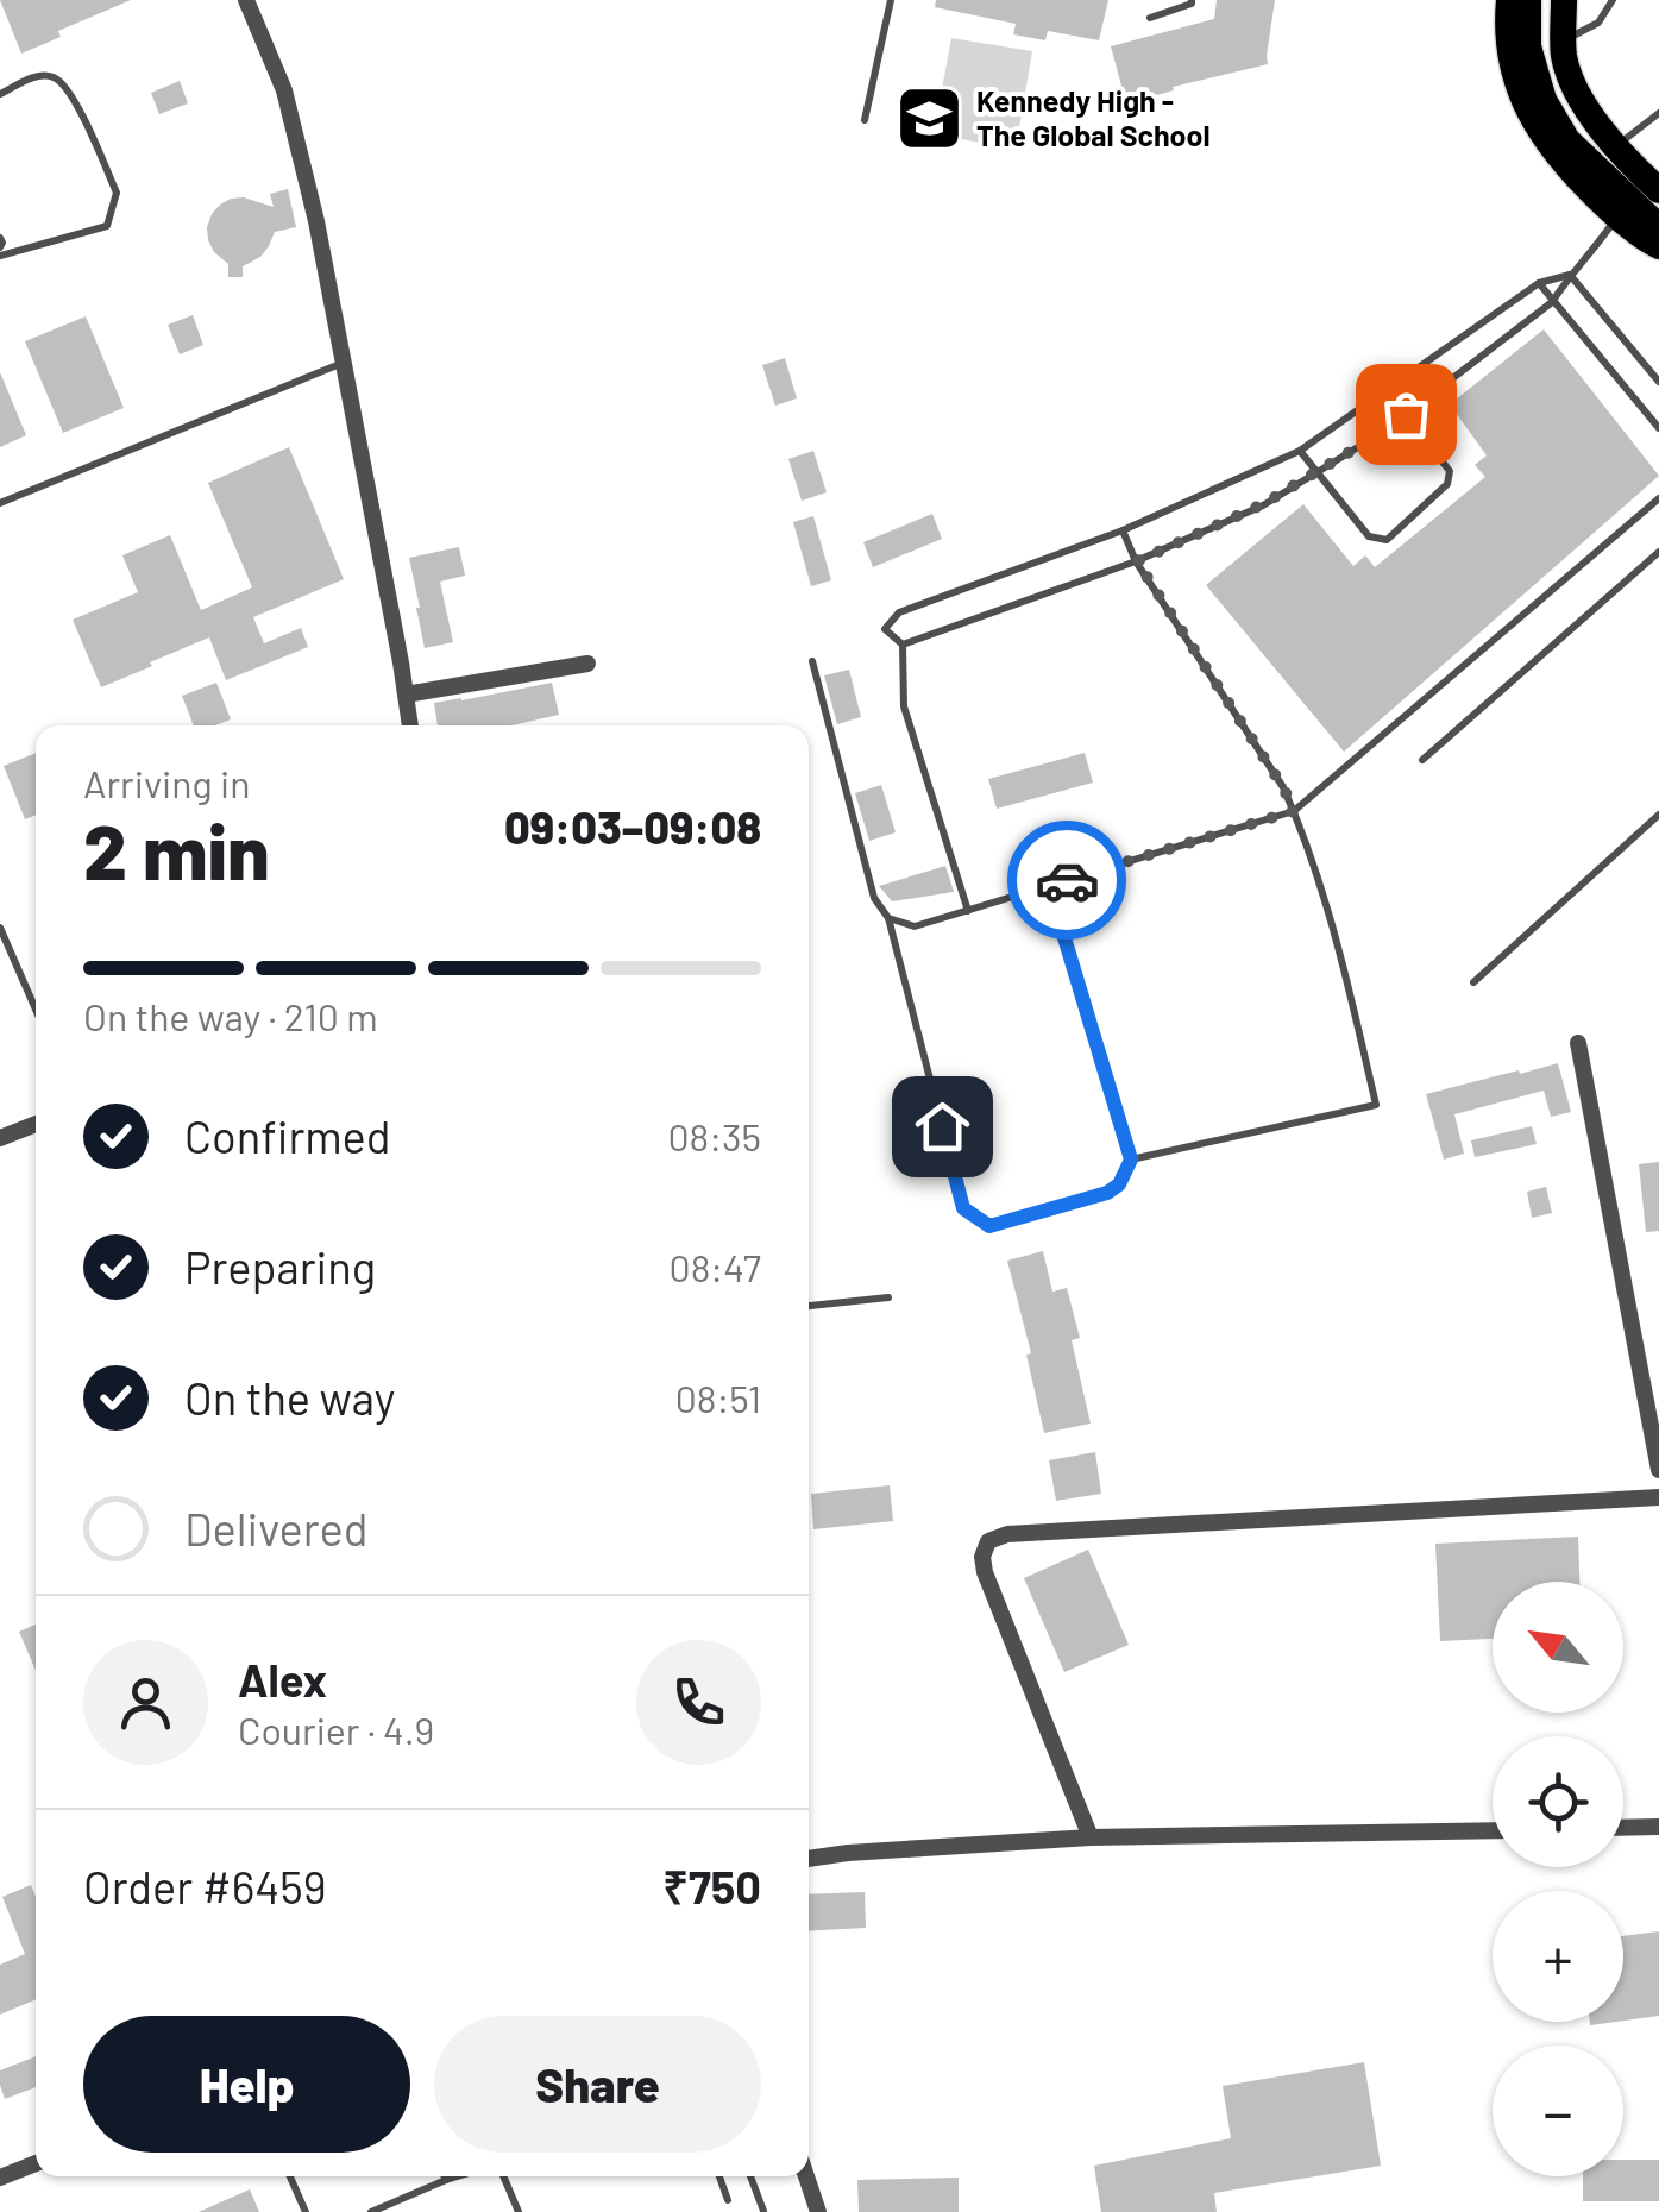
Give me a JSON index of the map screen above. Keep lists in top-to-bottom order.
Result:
{
  "places": {
    "school or university": ["Kennedy High - The Global School"]
  },
  "north": "top left",
  "page": {
    "heading": ["2 min", "Arriving in", "09:03–09:08"],
    "panel": [
      "Alex",
      "Courier · 4.9",
      "Order #6459",
      "₹750"
    ],
    "bar": "On the way · 210 m",
    "list": [
      ["Confirmed", "08:35"],
      ["Preparing", "08:47"],
      ["On the way", "08:51"],
      "Delivered"
    ],
    "map_buttons": ["+", "−"],
    "buttons": ["Help", "Share"]
  }
}
